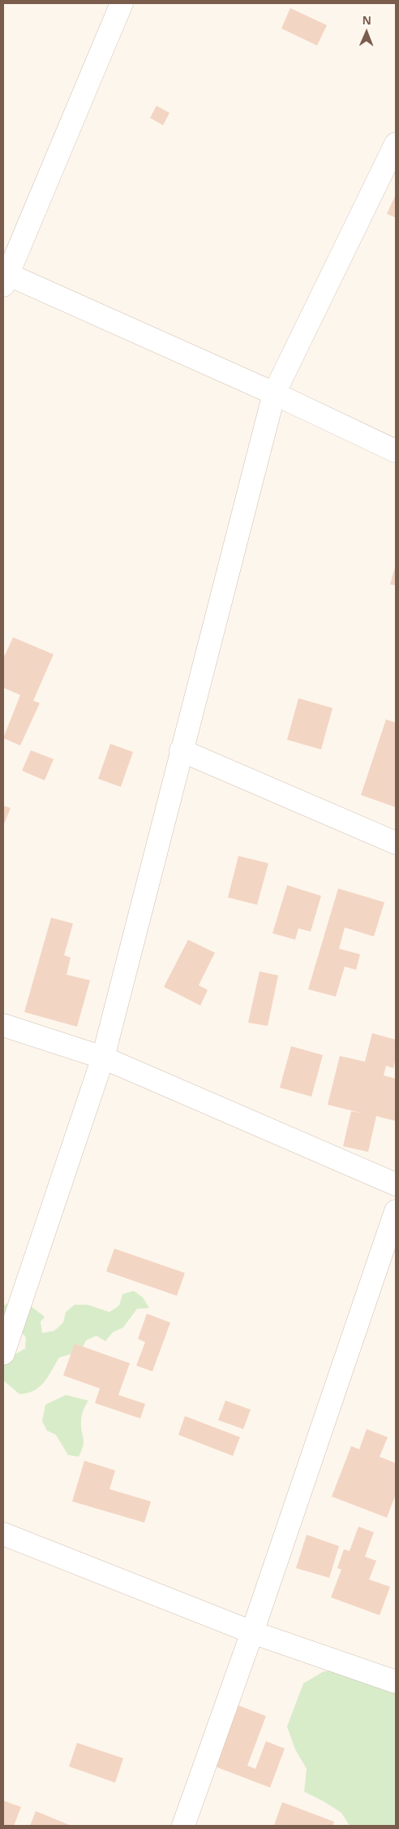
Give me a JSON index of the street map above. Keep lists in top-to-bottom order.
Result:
{
  "north": "top"
}
